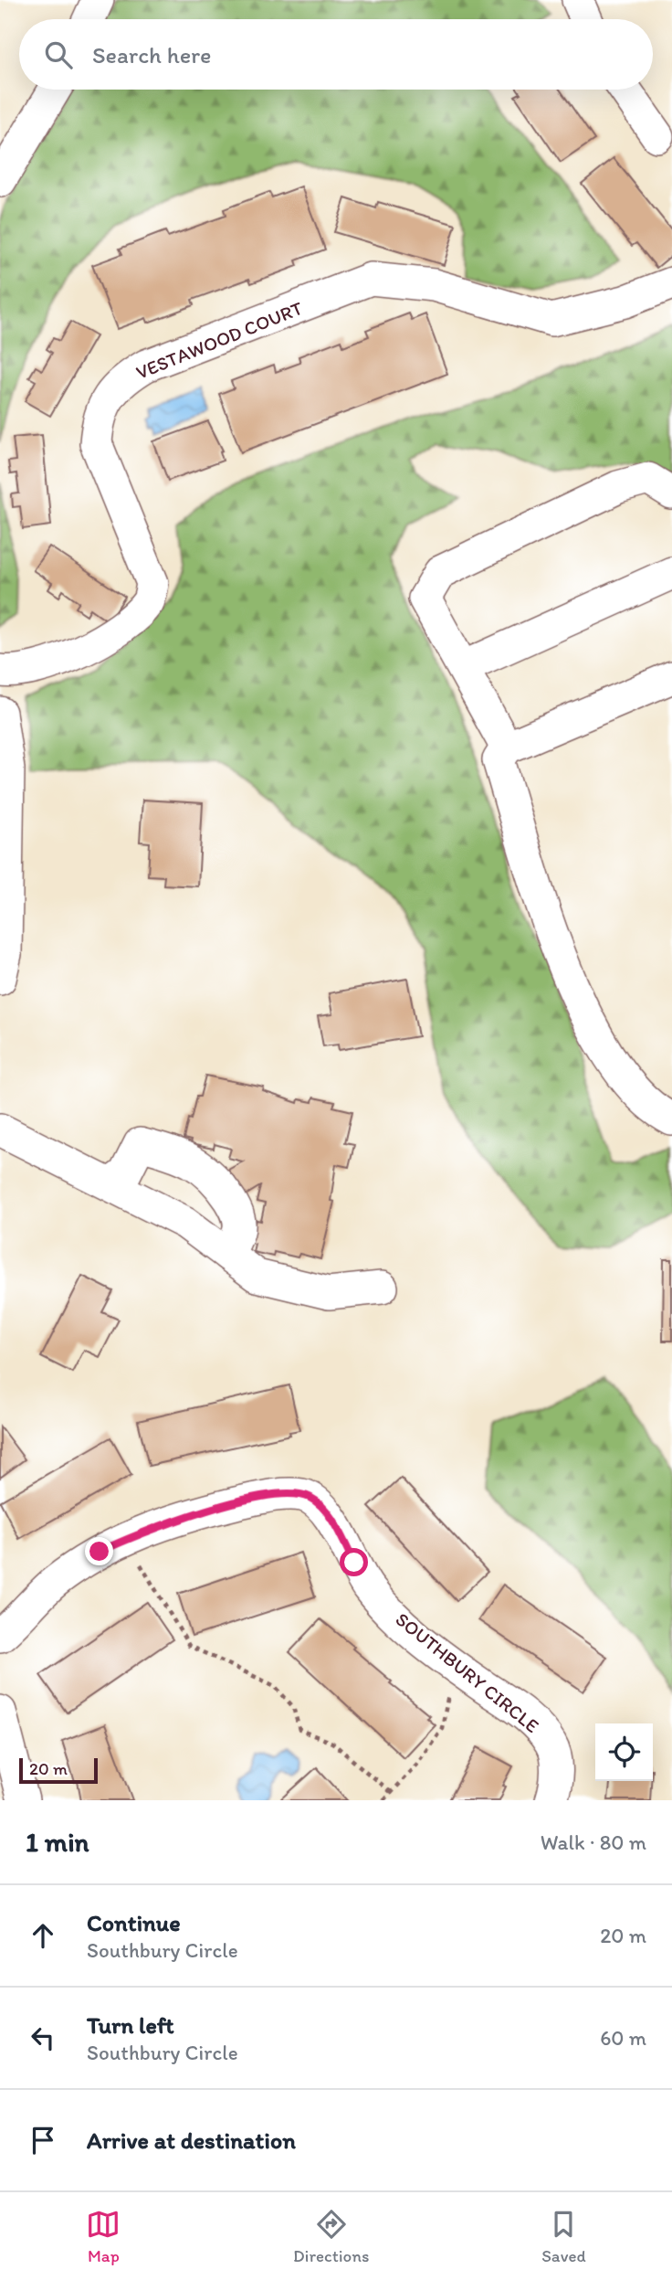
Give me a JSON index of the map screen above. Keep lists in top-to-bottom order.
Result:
{
  "streets": {
    "street": ["VESTAWOOD COURT", "SOUTHBURY CIRCLE"]
  },
  "scale_bar": "20 m",
  "page": {
    "search": "Search here",
    "scale": "20 m",
    "heading": ["1 min", "Walk · 80 m"],
    "list": [
      ["Continue", "Southbury Circle", "20 m"],
      ["Turn left", "Southbury Circle", "60 m"],
      "Arrive at destination"
    ],
    "nav": ["Map", "Directions", "Saved"]
  }
}
